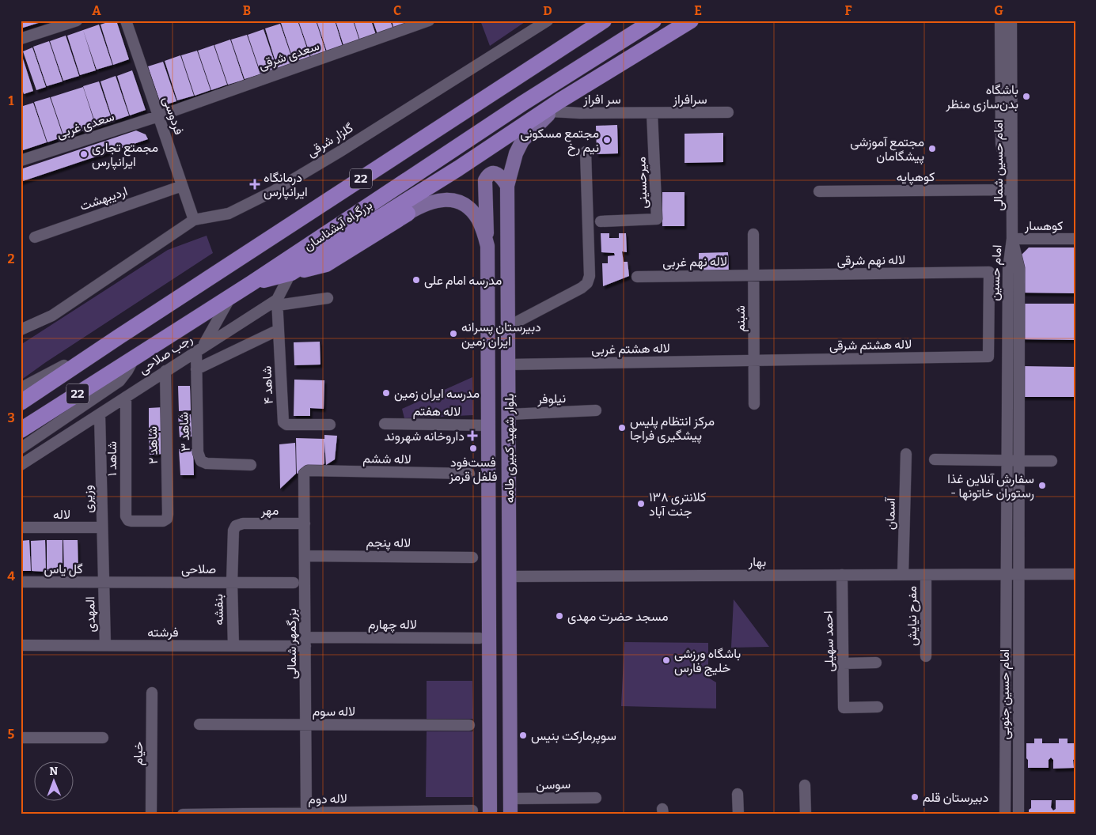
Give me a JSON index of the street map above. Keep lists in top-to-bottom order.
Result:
{
  "streets": {
    "highway": ["22", "بزرگراه آبشناسان"],
    "main road": ["بلوار شهید کبیری طامه"],
    "street": [
      "سعدی شرقی",
      "سر افراز",
      "سرافراز",
      "فردوسی",
      "سعدی غربی",
      "گلزار شرقی",
      "امام حسین شمالی",
      "کوهپایه",
      "میرحسینی",
      "اردیبهشت",
      "کوهسار",
      "لاله نهم شرقی",
      "لاله نهم غربی",
      "امام حسین",
      "شبنم",
      "لاله هشتم شرقی",
      "لاله هشتم غربی",
      "رجب صلاحی",
      "شاهد ۴",
      "نیلوفر",
      "لاله هفتم",
      "شاهد ۳",
      "شاهد ۲",
      "شاهد ۱",
      "لاله ششم",
      "وزیری",
      "مهر",
      "لاله",
      "آسمان",
      "لاله پنجم",
      "بهار",
      "گل یاس",
      "صلاحی",
      "بنفشه",
      "المهدی",
      "مفرح نیایش",
      "لاله چهارم",
      "فرشته",
      "احمد سهیلی",
      "بزرگمهر شمالی",
      "امام حسین جنوبی",
      "لاله سوم",
      "خیام",
      "سوسن",
      "لاله دوم"
    ]
  },
  "crossings": [
    ["سعدی شرقی", "فردوسی"],
    ["سعدی شرقی", "سعدی غربی"],
    ["سر افراز", "سرافراز"],
    ["سر افراز", "میرحسینی"],
    ["سر افراز", "بلوار شهید کبیری طامه"],
    ["سرافراز", "میرحسینی"],
    ["فردوسی", "سعدی غربی"],
    ["فردوسی", "گلزار شرقی"],
    ["فردوسی", "اردیبهشت"],
    ["امام حسین شمالی", "کوهپایه"],
    ["امام حسین شمالی", "کوهسار"],
    ["امام حسین شمالی", "امام حسین"],
    ["بزرگراه آبشناسان", "رجب صلاحی"],
    ["کوهسار", "امام حسین"],
    ["لاله نهم شرقی", "لاله نهم غربی"],
    ["لاله نهم شرقی", "شبنم"],
    ["لاله نهم شرقی", "لاله هشتم شرقی"],
    ["لاله نهم غربی", "شبنم"],
    ["امام حسین", "بهار"],
    ["امام حسین", "امام حسین جنوبی"],
    ["شبنم", "لاله هشتم شرقی"],
    ["شبنم", "لاله هشتم غربی"],
    ["لاله هشتم شرقی", "لاله هشتم غربی"],
    ["لاله هشتم غربی", "بلوار شهید کبیری طامه"],
    ["رجب صلاحی", "شاهد ۴"],
    ["رجب صلاحی", "شاهد ۳"],
    ["رجب صلاحی", "شاهد ۲"],
    ["رجب صلاحی", "شاهد ۱"],
    ["رجب صلاحی", "وزیری"],
    ["نیلوفر", "بلوار شهید کبیری طامه"],
    ["لاله هفتم", "بلوار شهید کبیری طامه"],
    ["شاهد ۲", "شاهد ۱"],
    ["بلوار شهید کبیری طامه", "بهار"],
    ["بلوار شهید کبیری طامه", "سوسن"],
    ["لاله ششم", "بزرگمهر شمالی"],
    ["وزیری", "لاله"],
    ["وزیری", "گل یاس"],
    ["وزیری", "صلاحی"],
    ["وزیری", "المهدی"],
    ["مهر", "بنفشه"],
    ["مهر", "بزرگمهر شمالی"],
    ["آسمان", "بهار"],
    ["لاله پنجم", "بزرگمهر شمالی"],
    ["بهار", "مفرح نیایش"],
    ["بهار", "احمد سهیلی"],
    ["بهار", "امام حسین جنوبی"],
    ["گل یاس", "صلاحی"],
    ["گل یاس", "المهدی"],
    ["صلاحی", "بنفشه"],
    ["صلاحی", "المهدی"],
    ["بنفشه", "فرشته"],
    ["المهدی", "فرشته"],
    ["لاله چهارم", "فرشته"],
    ["لاله چهارم", "بزرگمهر شمالی"],
    ["فرشته", "بزرگمهر شمالی"],
    ["بزرگمهر شمالی", "لاله سوم"],
    ["بزرگمهر شمالی", "لاله دوم"]
  ],
  "places": {
    "other": [
      "باشگاه بدن‌سازی منظر",
      "مجتمع مسکونی نیم رخ",
      "مجتمع آموزشی پیشگامان",
      "مجمتع تجاری ایرانپارس",
      "مدرسه امام علی",
      "دبیرستان پسرانه ایران زمین",
      "مدرسه ایران زمین",
      "مرکز انتظام پلیس پیشگیری فراجا",
      "فست‌فود فلفل قرمز",
      "سفارش آنلاین غذا - رستوران خاتونها",
      "کلانتری ۱۳۸ جنت آباد",
      "مسجد حضرت مهدی",
      "باشگاه ورزشی خلیج فارس",
      "سوپرمارکت بنیس",
      "دبیرستان قلم"
    ],
    "health": ["درمانگاه ایرانپارس", "داروخانه شهروند"]
  },
  "north": "top",
  "grid": {
    "columns": [
      "A",
      "B",
      "C",
      "D",
      "E",
      "F",
      "G"
    ],
    "rows": [
      "1",
      "2",
      "3",
      "4",
      "5"
    ]
  }
}
